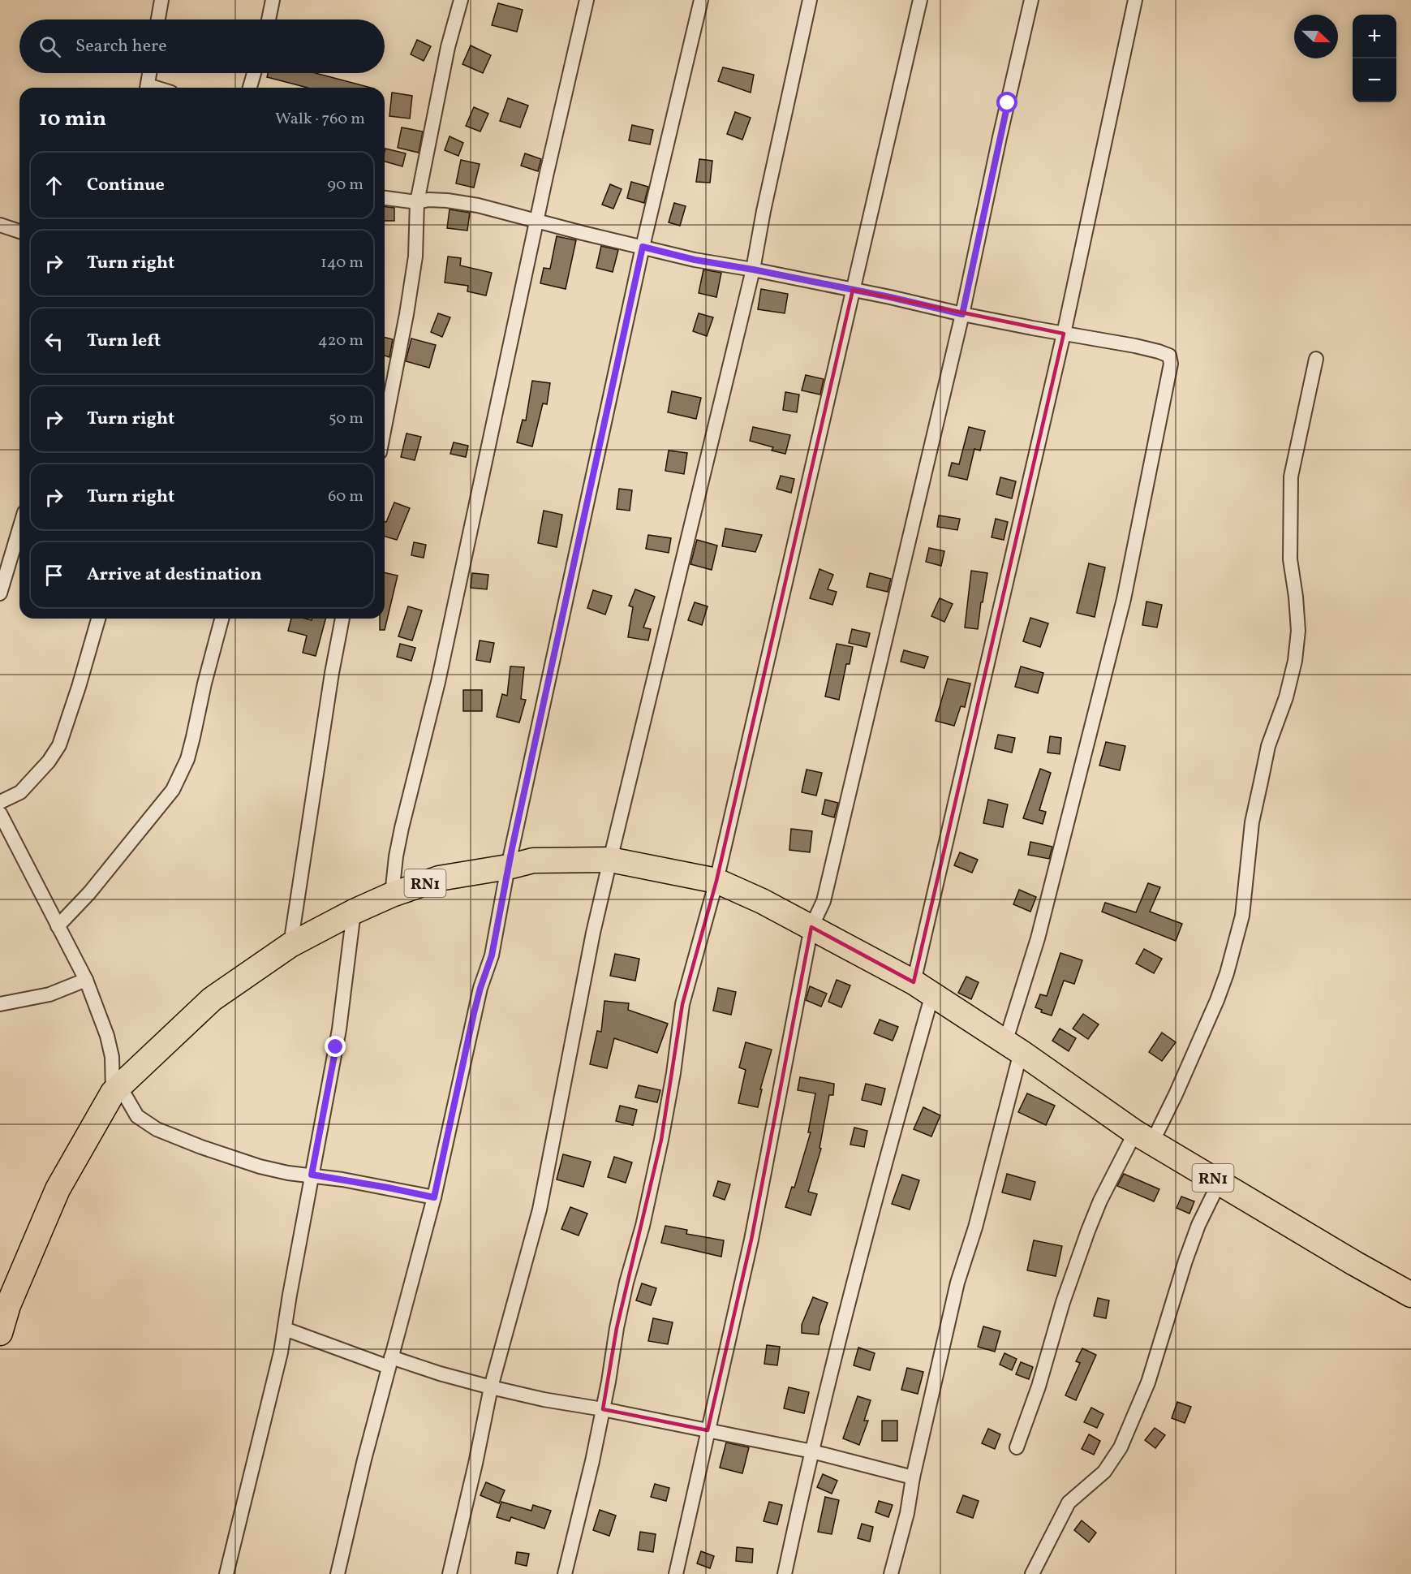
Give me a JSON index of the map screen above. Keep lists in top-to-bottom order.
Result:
{
  "streets": {
    "highway": ["RN1"]
  },
  "north": "right",
  "page": {
    "map_buttons": ["+", "−"],
    "search": "Search here",
    "heading": ["10 min", "Walk · 760 m"],
    "list": [
      ["Continue", "90 m"],
      ["Turn right", "140 m"],
      ["Turn left", "420 m"],
      ["Turn right", "50 m"],
      ["Turn right", "60 m"],
      "Arrive at destination"
    ]
  }
}
